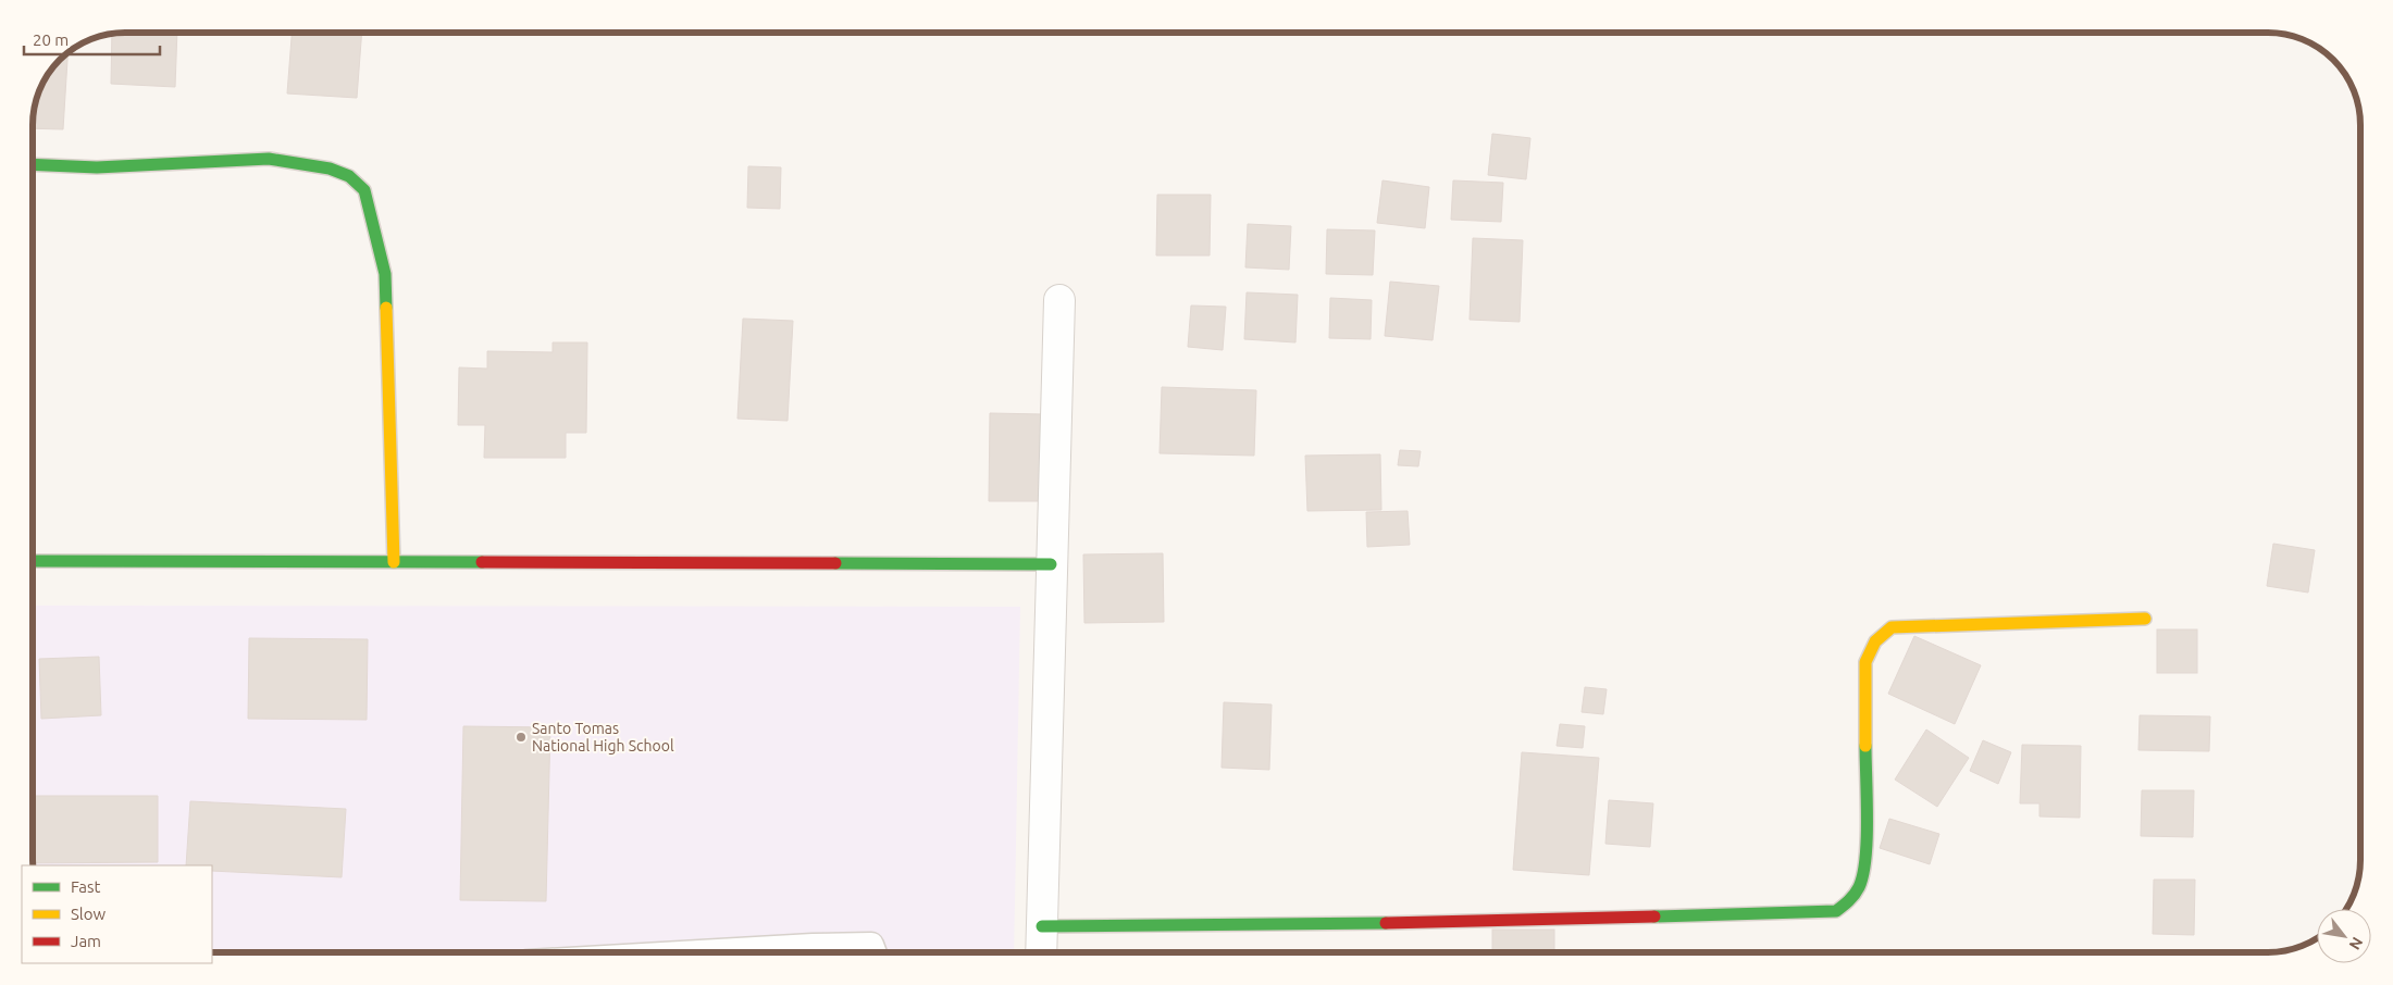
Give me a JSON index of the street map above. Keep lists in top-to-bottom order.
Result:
{
  "places": ["Santo Tomas National High School"],
  "legend": ["Fast", "Slow", "Jam"],
  "scale_bar": "20 m",
  "north": "bottom right"
}
